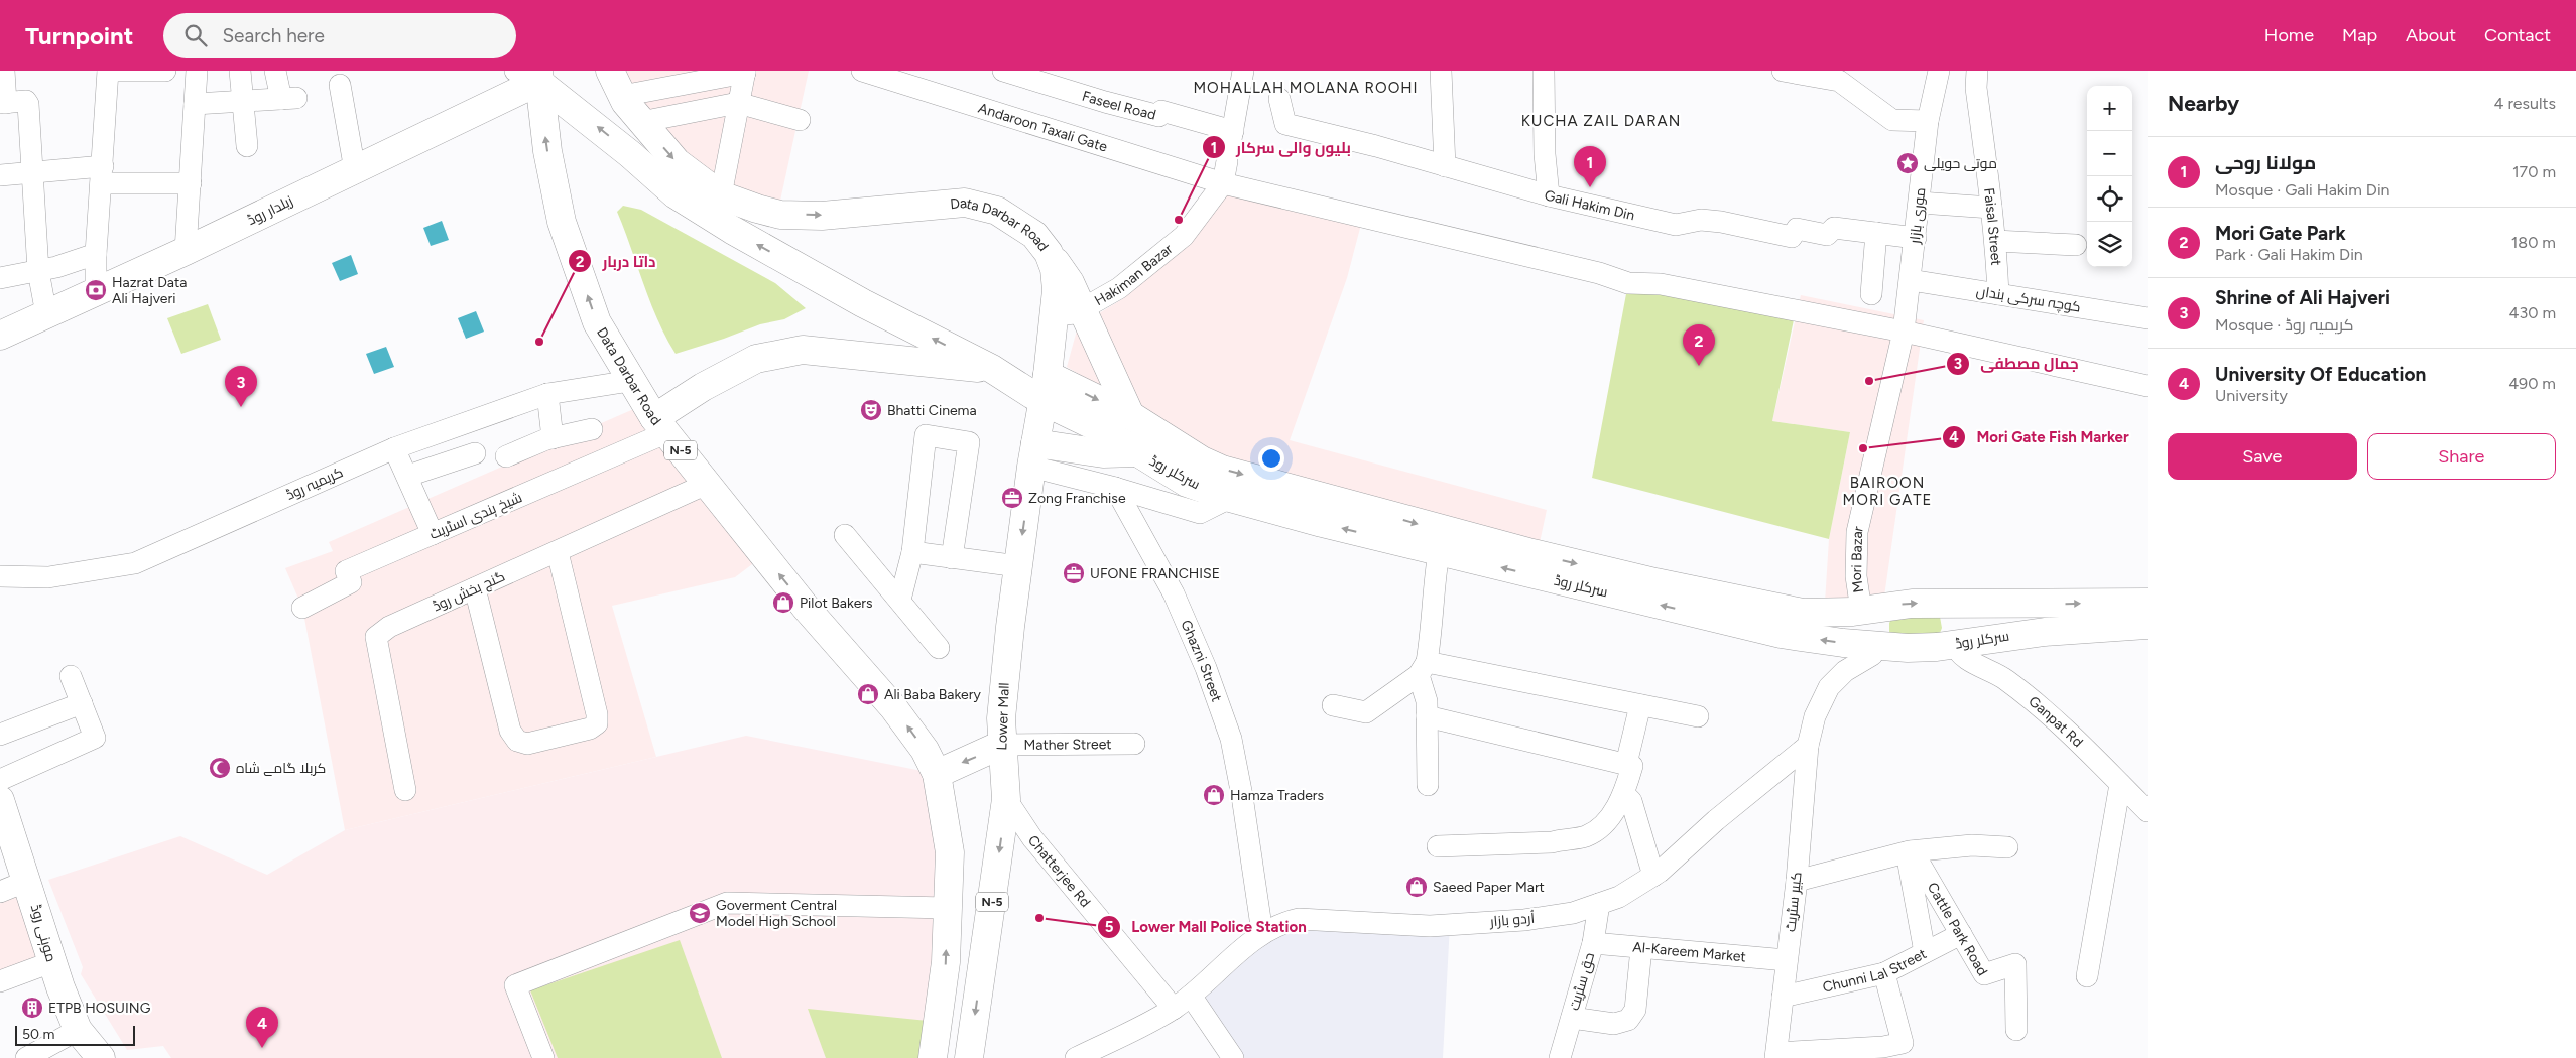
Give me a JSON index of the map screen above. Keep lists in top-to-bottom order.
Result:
{
  "streets": {
    "main road": [
      "زیلدار روڈ",
      "Data Darbar Road",
      "N-5",
      "سرکلر روڈ",
      "Lower Mall",
      "موہنی روڈ"
    ],
    "street": [
      "Faseel Road",
      "Andaroon Taxali Gate",
      "Gali Hakim Din",
      "موری بازار",
      "Faisal Street",
      "Hakiman Bazar",
      "کوچہ سرکی بنداں",
      "کریمیہ روڈ",
      "شیخ ہندی اسٹریٹ",
      "Mori Bazar",
      "گنج بخش روڈ",
      "Ghazni Street",
      "Ganpat Rd",
      "Mather Street",
      "Chatterjee Rd",
      "کبیر سٹریٹ",
      "اُردو بازار",
      "Cattle Park Road",
      "Al-Kareem Market",
      "Chunni Lal Street",
      "حق سٹریت"
    ]
  },
  "crossings": [
    ["Faseel Road", "Hakiman Bazar"],
    ["Andaroon Taxali Gate", "موری بازار"],
    ["Andaroon Taxali Gate", "Hakiman Bazar"],
    ["Andaroon Taxali Gate", "Mori Bazar"],
    ["Gali Hakim Din", "موری بازار"],
    ["زیلدار روڈ", "Data Darbar Road"],
    ["موری بازار", "کوچہ سرکی بنداں"],
    ["موری بازار", "Mori Bazar"],
    ["Faisal Street", "کوچہ سرکی بنداں"],
    ["Data Darbar Road", "Hakiman Bazar"],
    ["Data Darbar Road", "N-5"],
    ["Data Darbar Road", "سرکلر روڈ"],
    ["Data Darbar Road", "کریمیہ روڈ"],
    ["Data Darbar Road", "شیخ ہندی اسٹریٹ"],
    ["Data Darbar Road", "گنج بخش روڈ"],
    ["Data Darbar Road", "Lower Mall"],
    ["سرکلر روڈ", "Mori Bazar"],
    ["سرکلر روڈ", "Lower Mall"],
    ["سرکلر روڈ", "Ganpat Rd"],
    ["Ghazni Street", "اُردو بازار"],
    ["Lower Mall", "Mather Street"],
    ["Lower Mall", "Chatterjee Rd"],
    ["Chatterjee Rd", "اُردو بازار"],
    ["کبیر سٹریٹ", "اُردو بازار"],
    ["کبیر سٹریٹ", "Al-Kareem Market"],
    ["کبیر سٹریٹ", "Chunni Lal Street"],
    ["اُردو بازار", "حق سٹریت"],
    ["Cattle Park Road", "Chunni Lal Street"],
    ["Al-Kareem Market", "حق سٹریت"]
  ],
  "districts": ["MOHALLAH MOLANA ROOHI", "KUCHA ZAIL DARAN", "BAIROON MORI GATE"],
  "places": {
    "place": ["موتی حویلی"],
    "other": [
      "بلیوں والی سرکار",
      "داتا دربار",
      "جمال مصطفی",
      "Mori Gate Fish Marker",
      "Lower Mall Police Station"
    ],
    "bank": ["Hazrat Data Ali Hajveri"],
    "theatre": ["Bhatti Cinema"],
    "office": ["Zong Franchise", "UFONE FRANCHISE"],
    "shop": [
      "Pilot Bakers",
      "Ali Baba Bakery",
      "Hamza Traders",
      "Saeed Paper Mart"
    ],
    "mosque": ["کربلا گامے شاہ"],
    "school or university": ["Goverment Central Model High School"],
    "building": ["ETPB HOSUING"]
  },
  "scale_bar": "50 m",
  "page": {
    "header": "Turnpoint",
    "search": "Search here",
    "nav": [
      "Home",
      "Map",
      "About",
      "Contact"
    ],
    "heading": ["Nearby", "4 results"],
    "map_buttons": ["+", "−"],
    "list": [
      {
        "mark": "1",
        "name": "مولانا روحی",
        "note": "Mosque · Gali Hakim Din",
        "value": "170 m"
      },
      {
        "mark": "2",
        "name": "Mori Gate Park",
        "note": "Park · Gali Hakim Din",
        "value": "180 m"
      },
      {
        "mark": "3",
        "name": "Shrine of Ali Hajveri",
        "note": "Mosque · کریمیہ روڈ",
        "value": "430 m"
      },
      {
        "mark": "4",
        "name": "University Of Education",
        "note": "University",
        "value": "490 m"
      }
    ],
    "pins": [
      "1",
      "2",
      "3",
      "4"
    ],
    "buttons": ["Save", "Share"],
    "scale": "50 m"
  }
}
